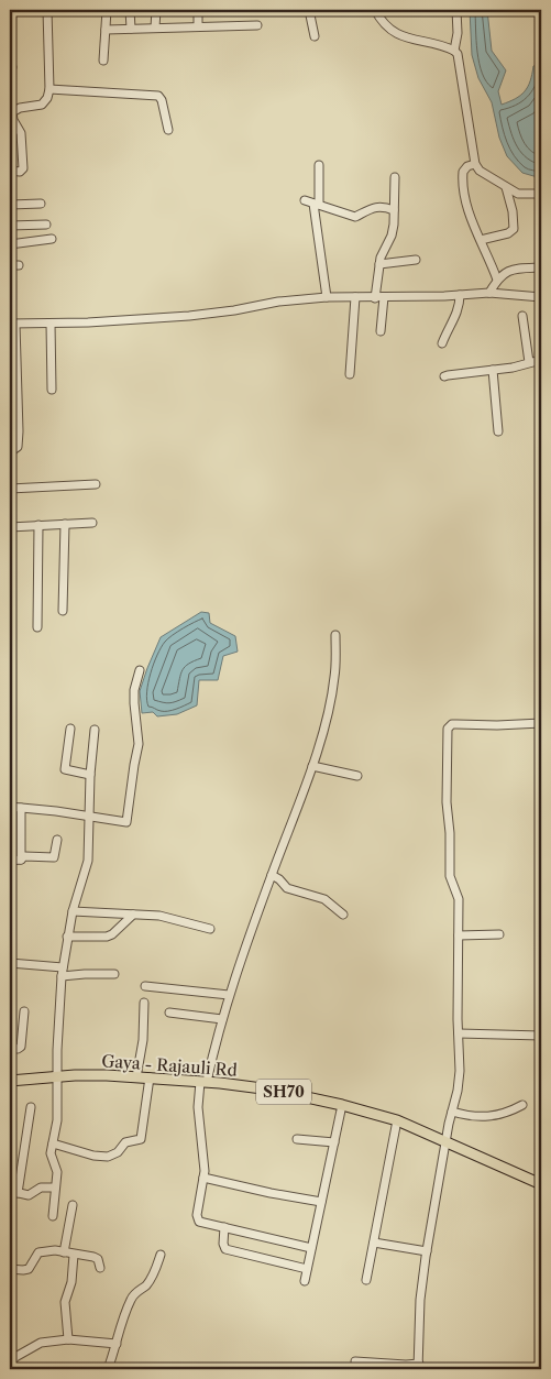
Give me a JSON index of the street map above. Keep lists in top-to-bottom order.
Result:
{
  "streets": {
    "main road": ["Gaya - Rajauli Rd", "SH70"]
  }
}
